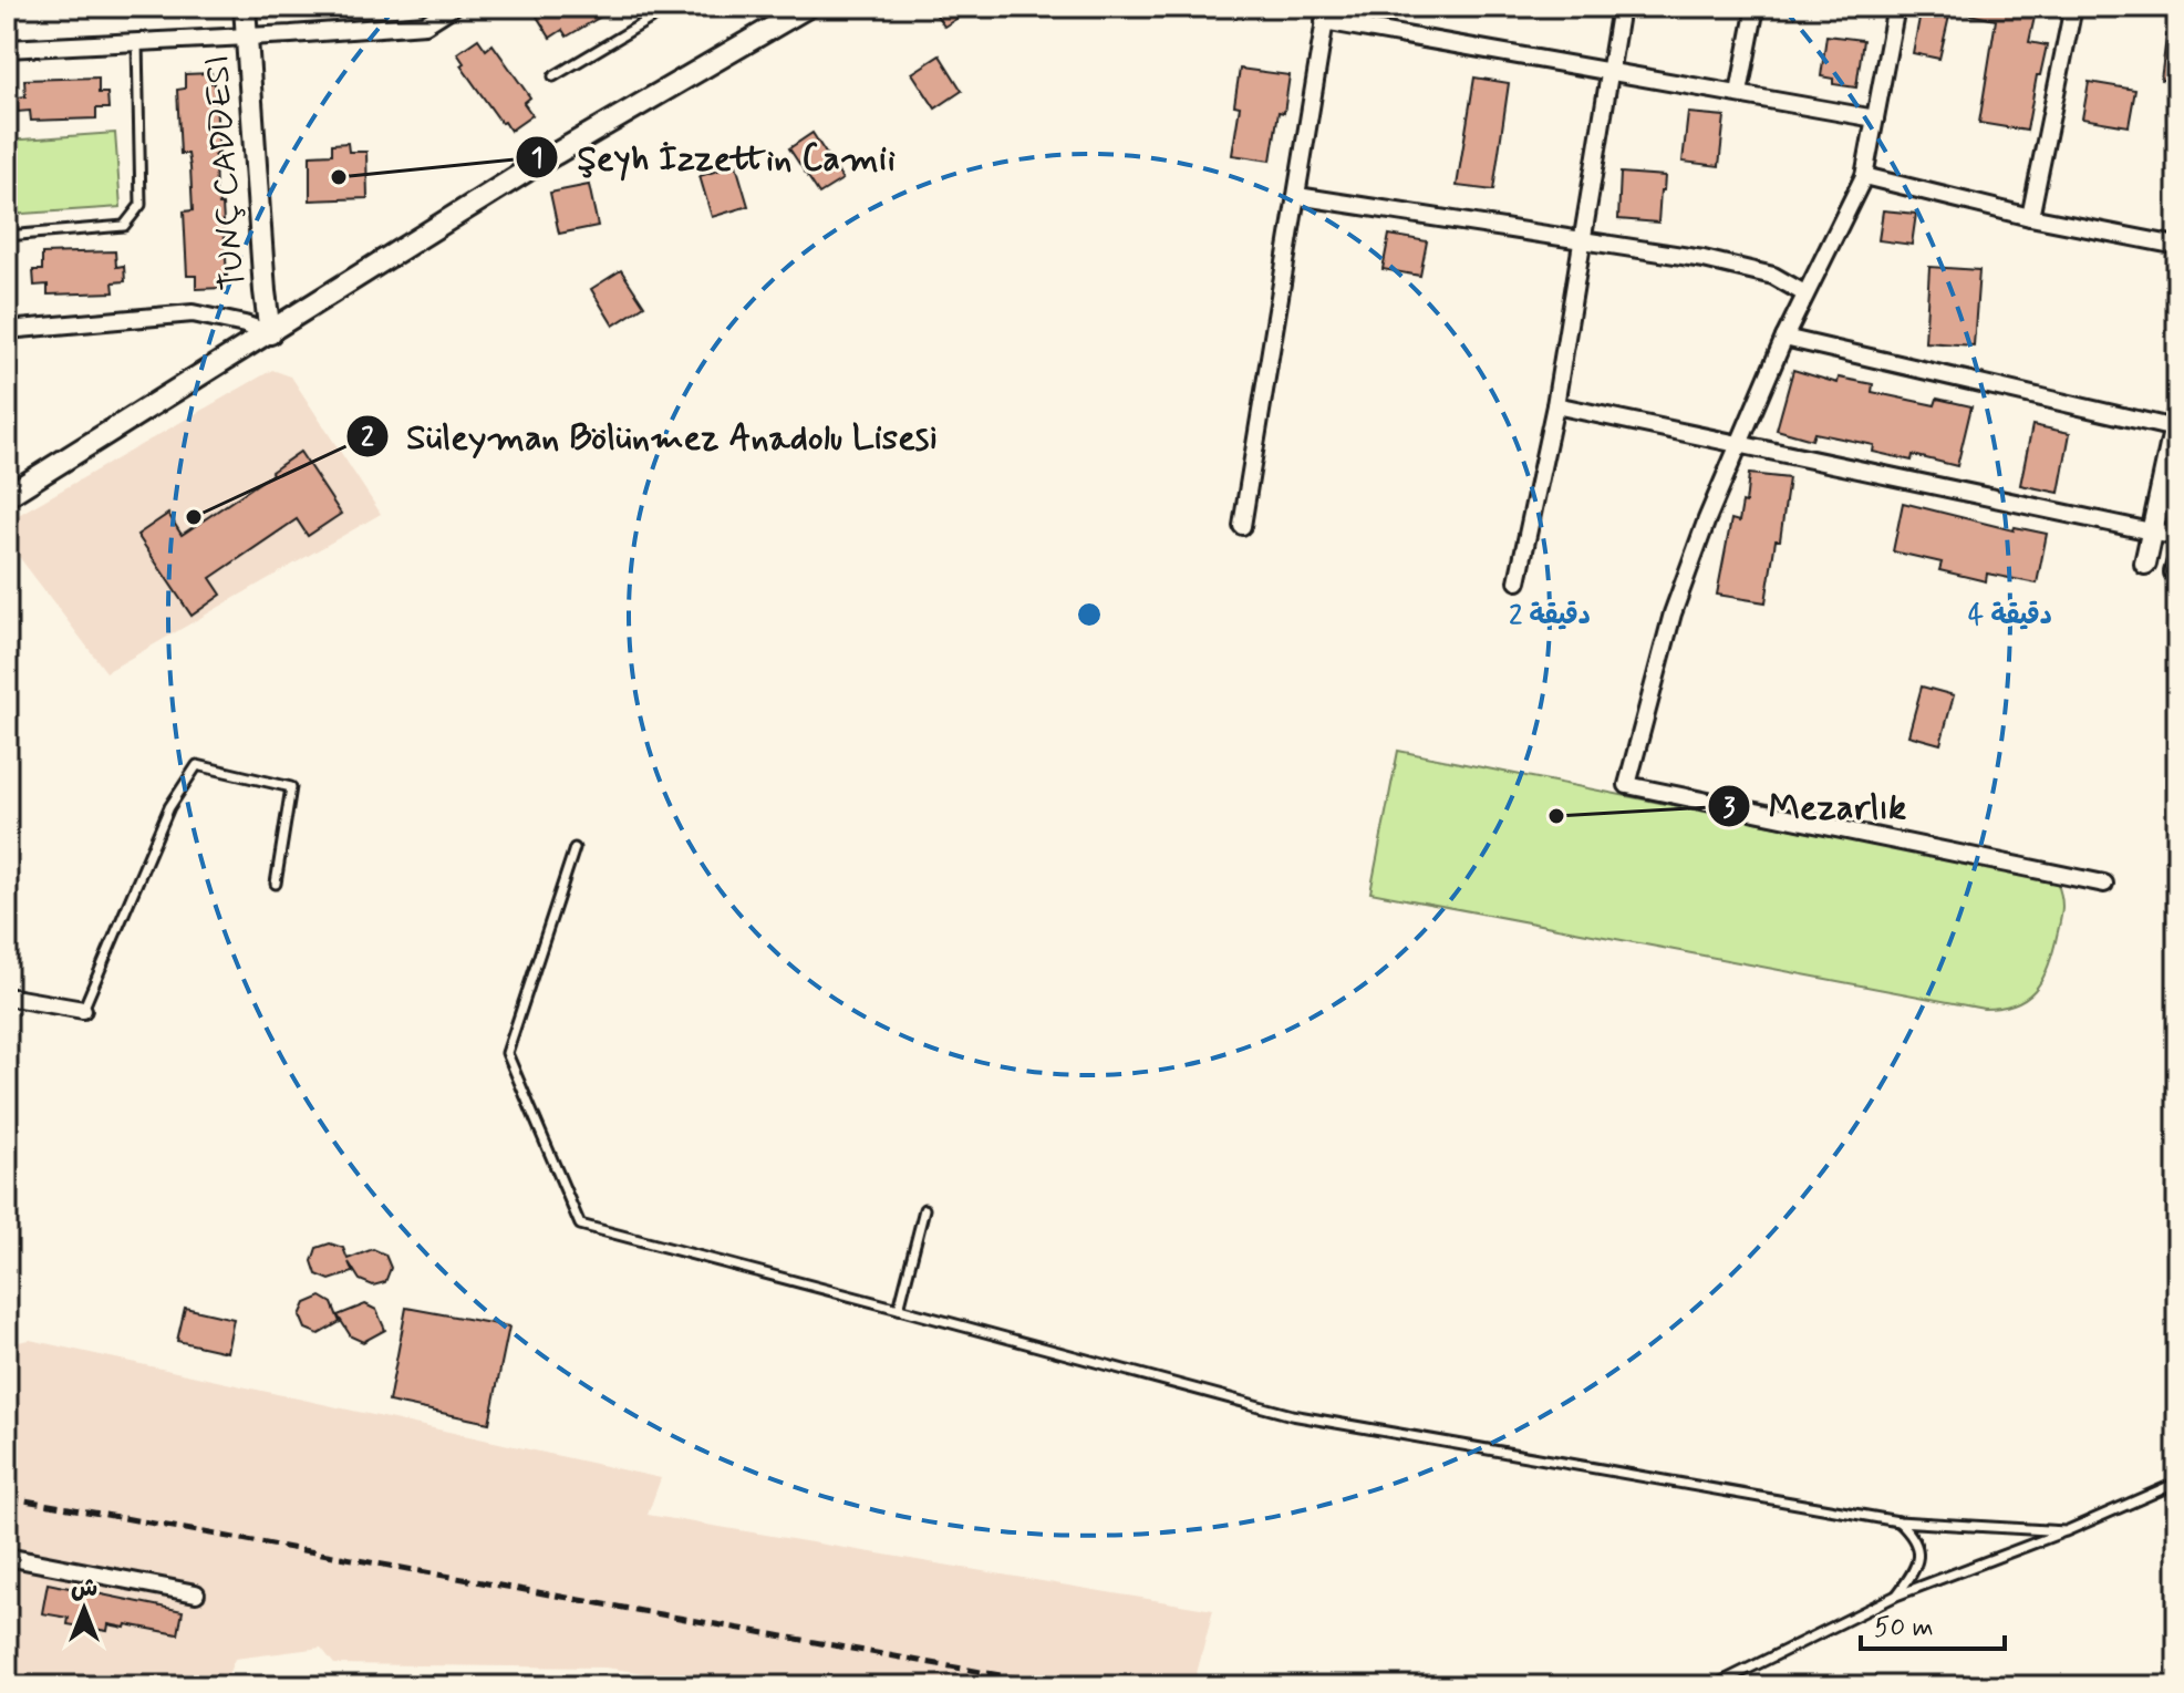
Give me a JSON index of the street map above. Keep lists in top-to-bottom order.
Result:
{
  "streets": {
    "street": ["TUNÇ CADDESI"]
  },
  "places": ["Şeyh İzzettin Camii", "Süleyman Bölünmez Anadolu Lisesi", "Mezarlık"],
  "scale_bar": "50 m",
  "north": "top",
  "rings": ["2 دقيقة", "4 دقيقة"]
}
